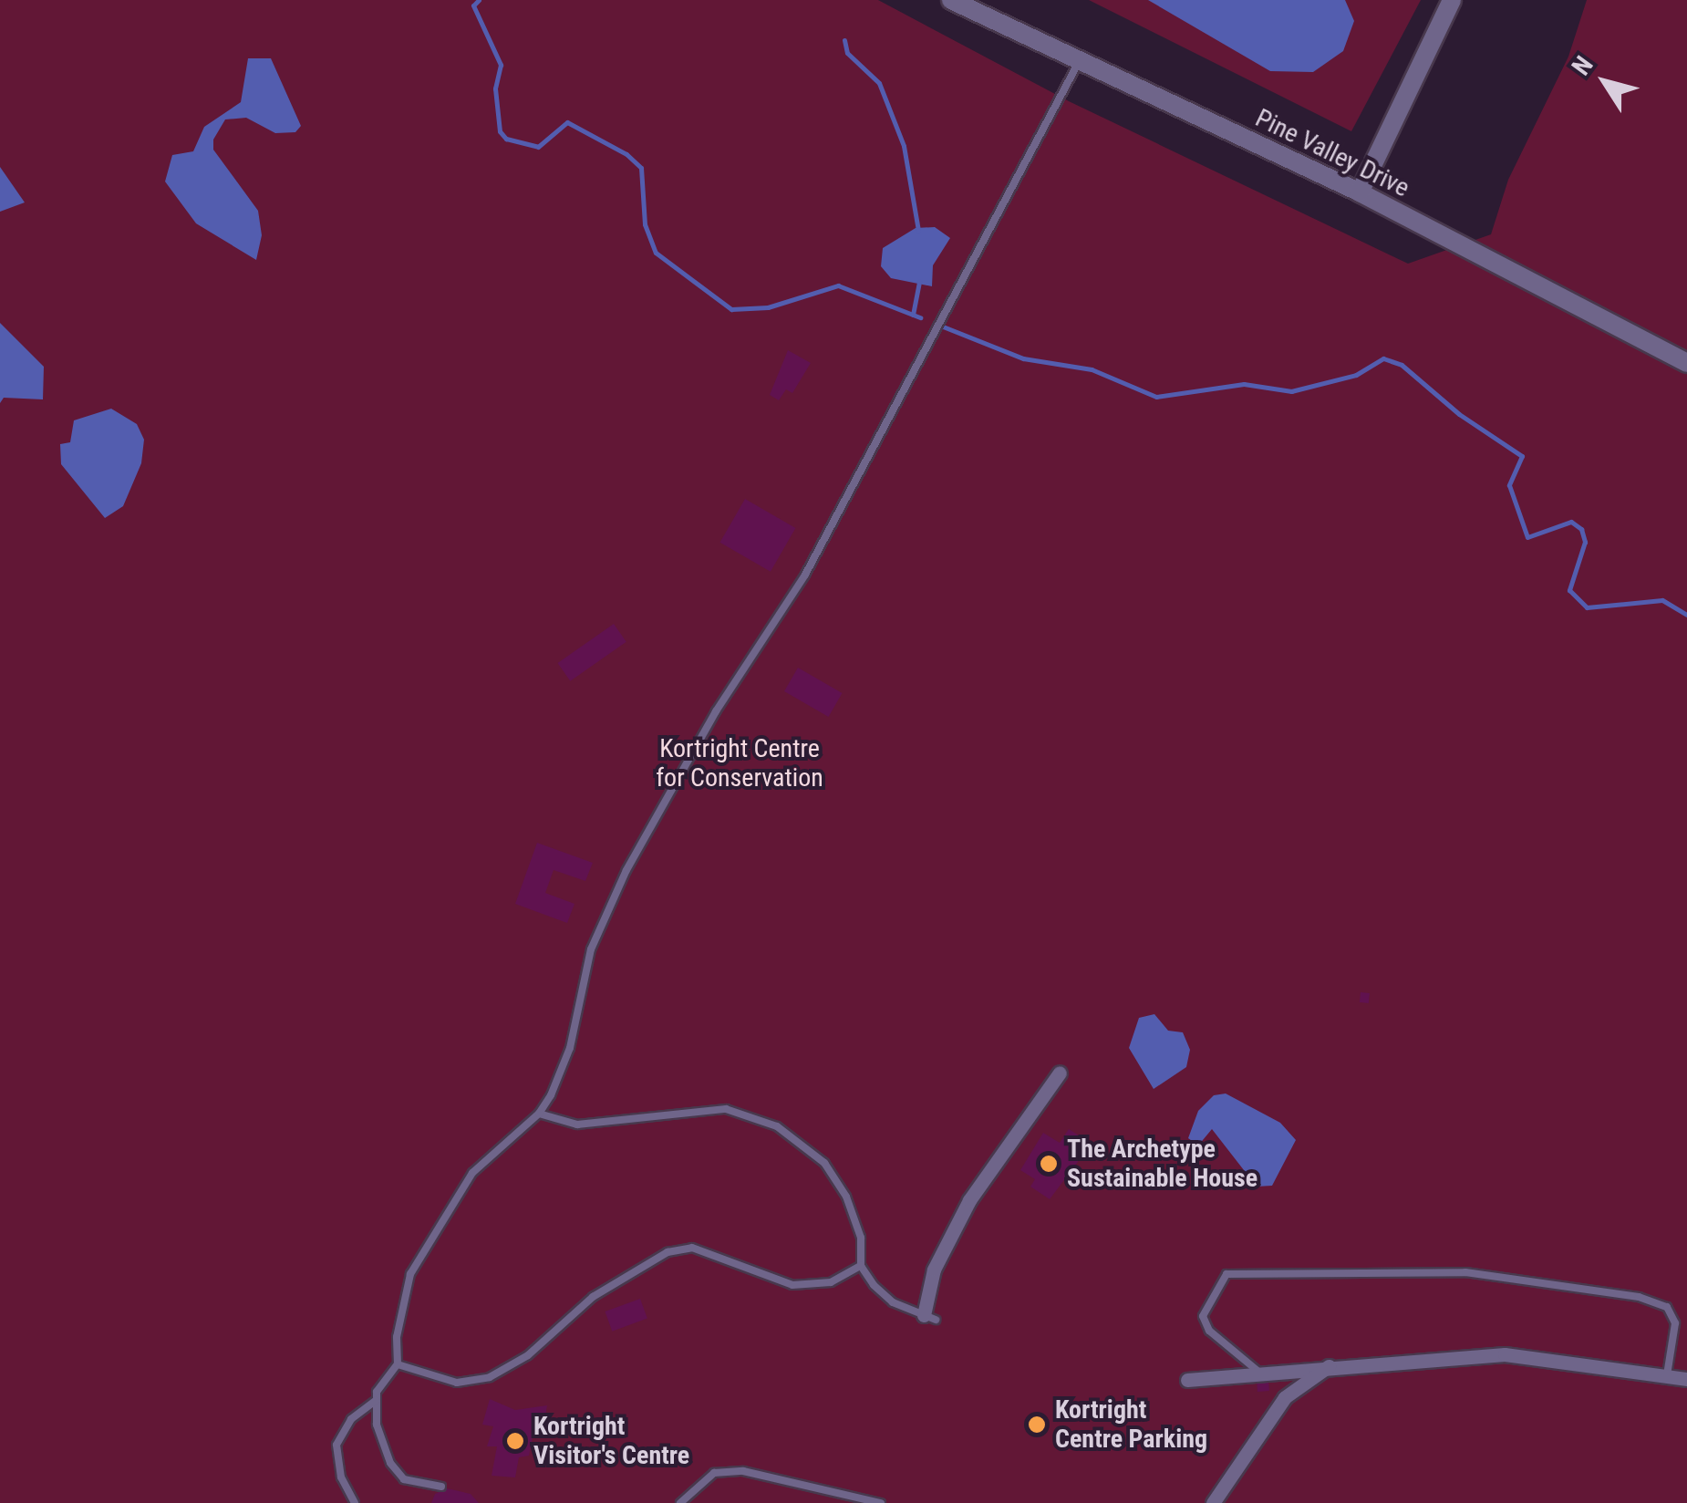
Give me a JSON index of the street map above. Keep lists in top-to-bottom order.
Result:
{
  "streets": {
    "street": ["Pine Valley Drive"]
  },
  "parks": ["Kortright Centre for Conservation"],
  "places": ["The Archetype Sustainable House", "Kortright Centre Parking", "Kortright Visitor's Centre"],
  "north": "top left"
}
